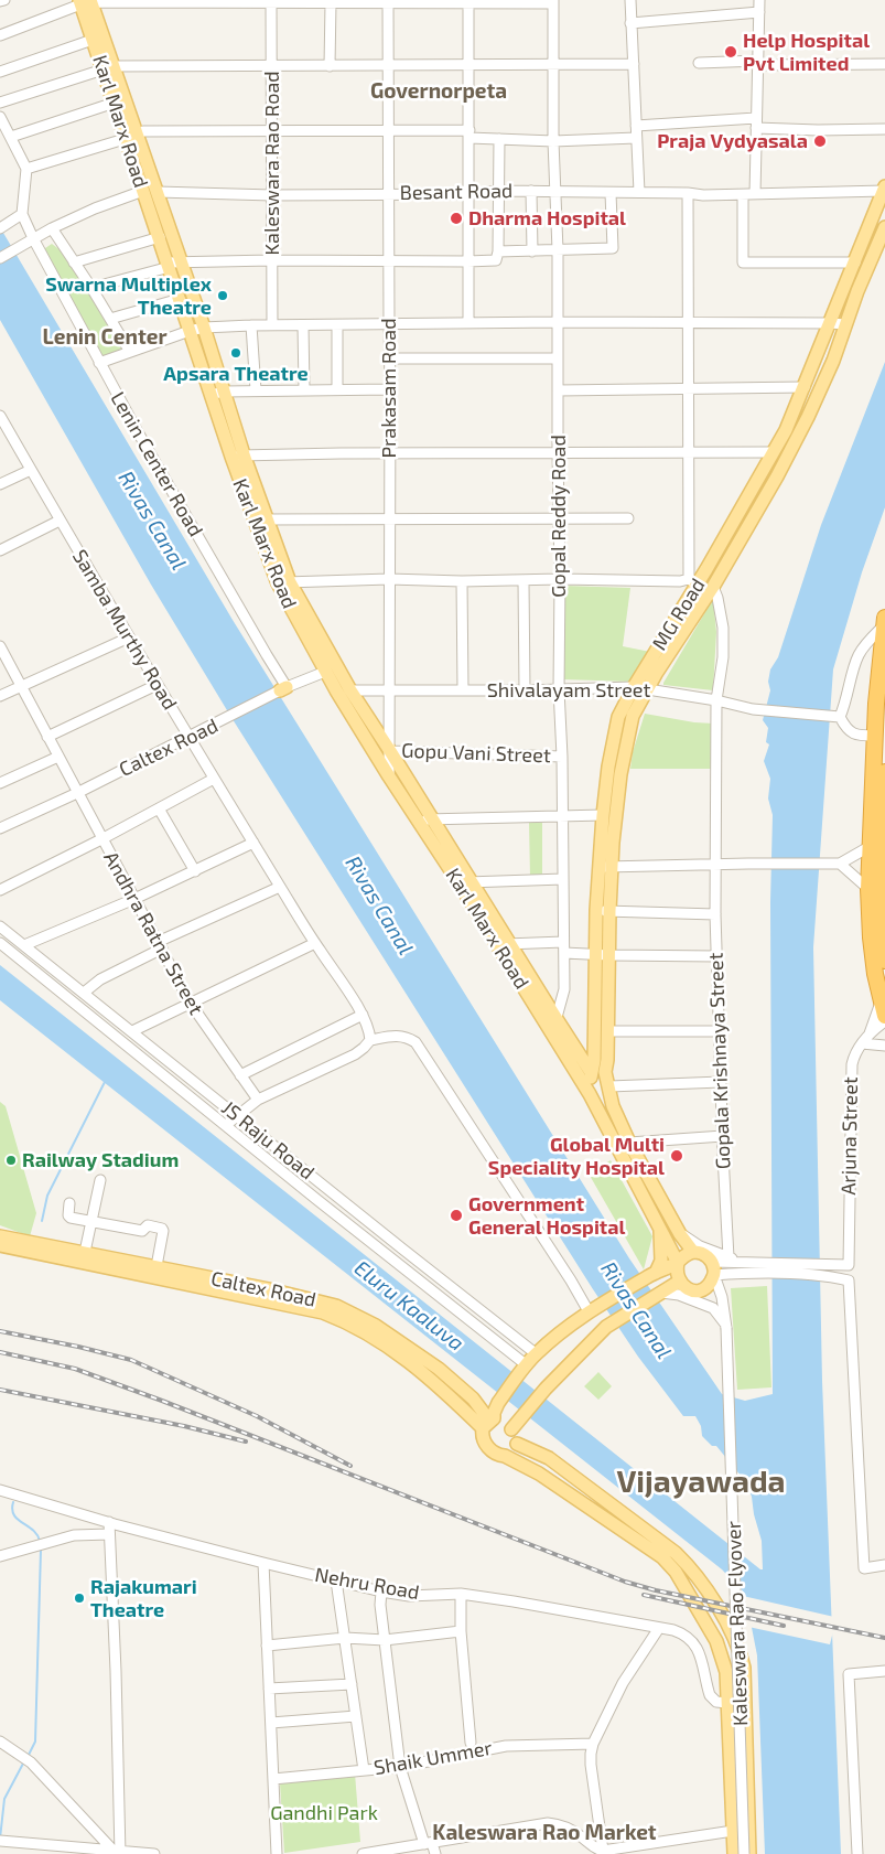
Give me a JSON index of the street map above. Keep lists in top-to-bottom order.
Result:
{
  "streets": {
    "main road": ["Karl Marx Road", "MG Road", "Caltex Road"],
    "street": [
      "Kaleswara Rao Road",
      "Besant Road",
      "Prakasam Road",
      "Lenin Center Road",
      "Gopal Reddy Road",
      "Samba Murthy Road",
      "Shivalayam Street",
      "Gopu Vani Street",
      "Andhra Ratna Street",
      "Gopala Krishnaya Street",
      "Arjuna Street",
      "JS Raju Road",
      "Nehru Road",
      "Kaleswara Rao Flyover",
      "Shaik Ummer"
    ]
  },
  "crossings": [
    ["Karl Marx Road", "Besant Road"],
    ["Karl Marx Road", "Prakasam Road"],
    ["Karl Marx Road", "Gopal Reddy Road"],
    ["Karl Marx Road", "MG Road"],
    ["Karl Marx Road", "Shivalayam Street"],
    ["Karl Marx Road", "Caltex Road"],
    ["Karl Marx Road", "Gopu Vani Street"],
    ["Karl Marx Road", "Kaleswara Rao Flyover"],
    ["Kaleswara Rao Road", "Besant Road"],
    ["Besant Road", "Prakasam Road"],
    ["Besant Road", "Gopal Reddy Road"],
    ["Besant Road", "MG Road"],
    ["Prakasam Road", "Shivalayam Street"],
    ["Prakasam Road", "Gopu Vani Street"],
    ["Lenin Center Road", "Caltex Road"],
    ["Gopal Reddy Road", "Shivalayam Street"],
    ["Gopal Reddy Road", "Gopu Vani Street"],
    ["MG Road", "Shivalayam Street"],
    ["MG Road", "Gopala Krishnaya Street"],
    ["MG Road", "Kaleswara Rao Flyover"],
    ["Samba Murthy Road", "Caltex Road"],
    ["Shivalayam Street", "Gopala Krishnaya Street"],
    ["Caltex Road", "Andhra Ratna Street"]
  ],
  "districts": [
    "Governorpeta",
    "Lenin Center",
    "Vijayawada",
    "Kaleswara Rao Market"
  ],
  "water": ["Rivas Canal", "Eluru Kaaluva"],
  "parks": ["Gandhi Park"],
  "places": [
    "Help Hospital Pvt Limited",
    "Praja Vydyasala",
    "Dharma Hospital",
    "Swarna Multiplex Theatre",
    "Apsara Theatre",
    "Global Multi Speciality Hospital",
    "Railway Stadium",
    "Government General Hospital",
    "Rajakumari Theatre"
  ]
}
